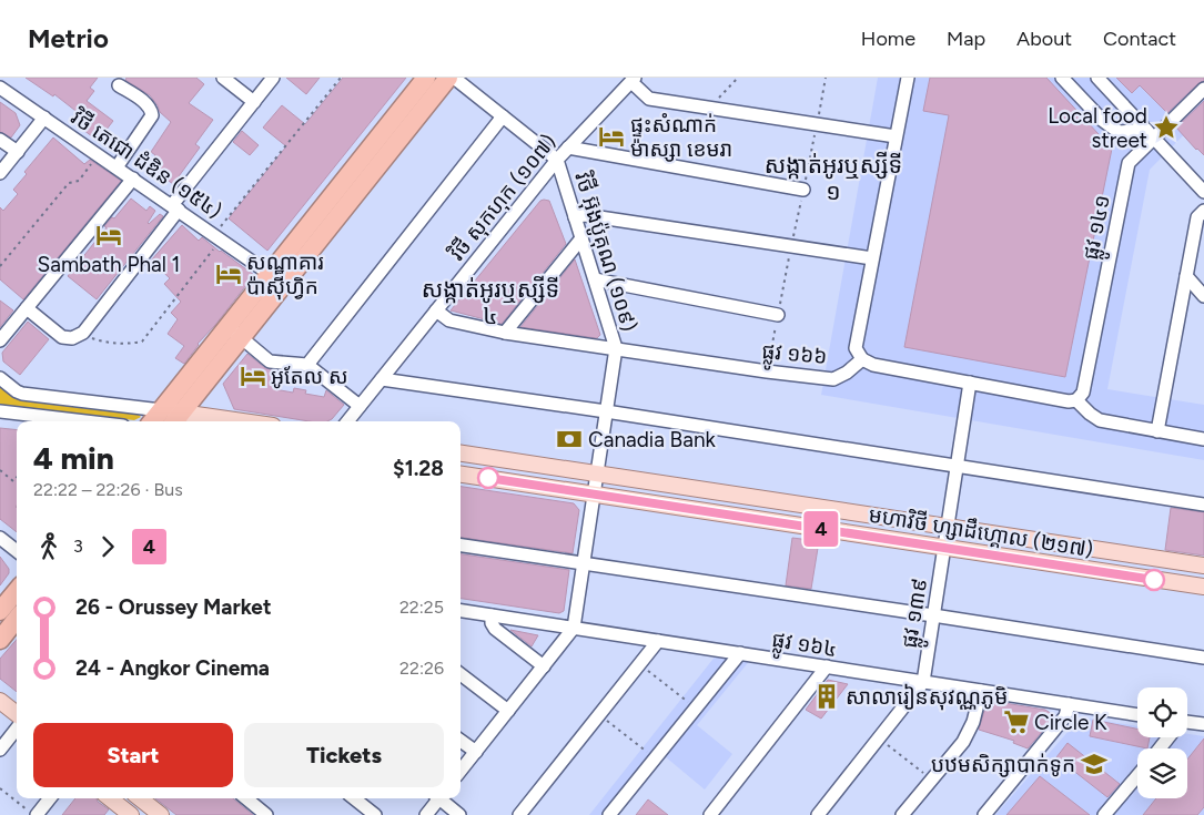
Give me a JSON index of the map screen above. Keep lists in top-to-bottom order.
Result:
{
  "streets": {
    "main road": ["មហាវិថី ហ្សាដឹហ្គោល (២១៧)"],
    "street": [
      "វិថី តេជោ ដំឌិន (១៥៤)",
      "វិថី សុកហុក (១០៧)",
      "ផ្លូវ ១៤១",
      "វិថី អ៊ុងប៉ូគុណ (១០៩)",
      "ផ្លូវ ១៦៦",
      "ផ្លូវ ១៣៩",
      "ផ្លូវ ១៦៤"
    ]
  },
  "crossings": [
    ["វិថី សុកហុក (១០៧)", "វិថី អ៊ុងប៉ូគុណ (១០៩)"],
    ["វិថី សុកហុក (១០៧)", "ផ្លូវ ១៦៦"],
    ["វិថី អ៊ុងប៉ូគុណ (១០៩)", "ផ្លូវ ១៦៦"],
    ["វិថី អ៊ុងប៉ូគុណ (១០៩)", "មហាវិថី ហ្សាដឹហ្គោល (២១៧)"],
    ["វិថី អ៊ុងប៉ូគុណ (១០៩)", "ផ្លូវ ១៦៤"],
    ["មហាវិថី ហ្សាដឹហ្គោល (២១៧)", "ផ្លូវ ១៣៩"],
    ["ផ្លូវ ១៣៩", "ផ្លូវ ១៦៤"]
  ],
  "districts": ["សង្កាត់អូរឬស្សីទី ១", "សង្កាត់អូរឬស្សីទី ៤"],
  "places": {
    "place": ["Local food street"],
    "hotel": [
      "ផ្ទះសំណាក់ ម៉ាស្សា ខេមរា",
      "Sambath Phal 1",
      "សណ្ឋាគារ ប៉ាស៊ីហ្វិក",
      "អូតែល ស"
    ],
    "bank": ["Canadia Bank"],
    "building": ["សាលារៀនសុវណ្ណភូមិ"],
    "supermarket": ["Circle K"],
    "school or university": ["បឋមសិក្សាបាក់ទូក"]
  },
  "lines": ["bus line 4"],
  "page": {
    "header": "Metrio",
    "nav": [
      "Home",
      "Map",
      "About",
      "Contact"
    ],
    "on_map": "4",
    "heading": ["4 min", "22:22 – 22:26 · Bus", "$1.28"],
    "legs": ["3", "4"],
    "list": [
      {
        "name": "26 - Orussey Market",
        "value": "22:25"
      },
      {
        "name": "24 - Angkor Cinema",
        "value": "22:26"
      }
    ],
    "buttons": ["Start", "Tickets"]
  }
}
